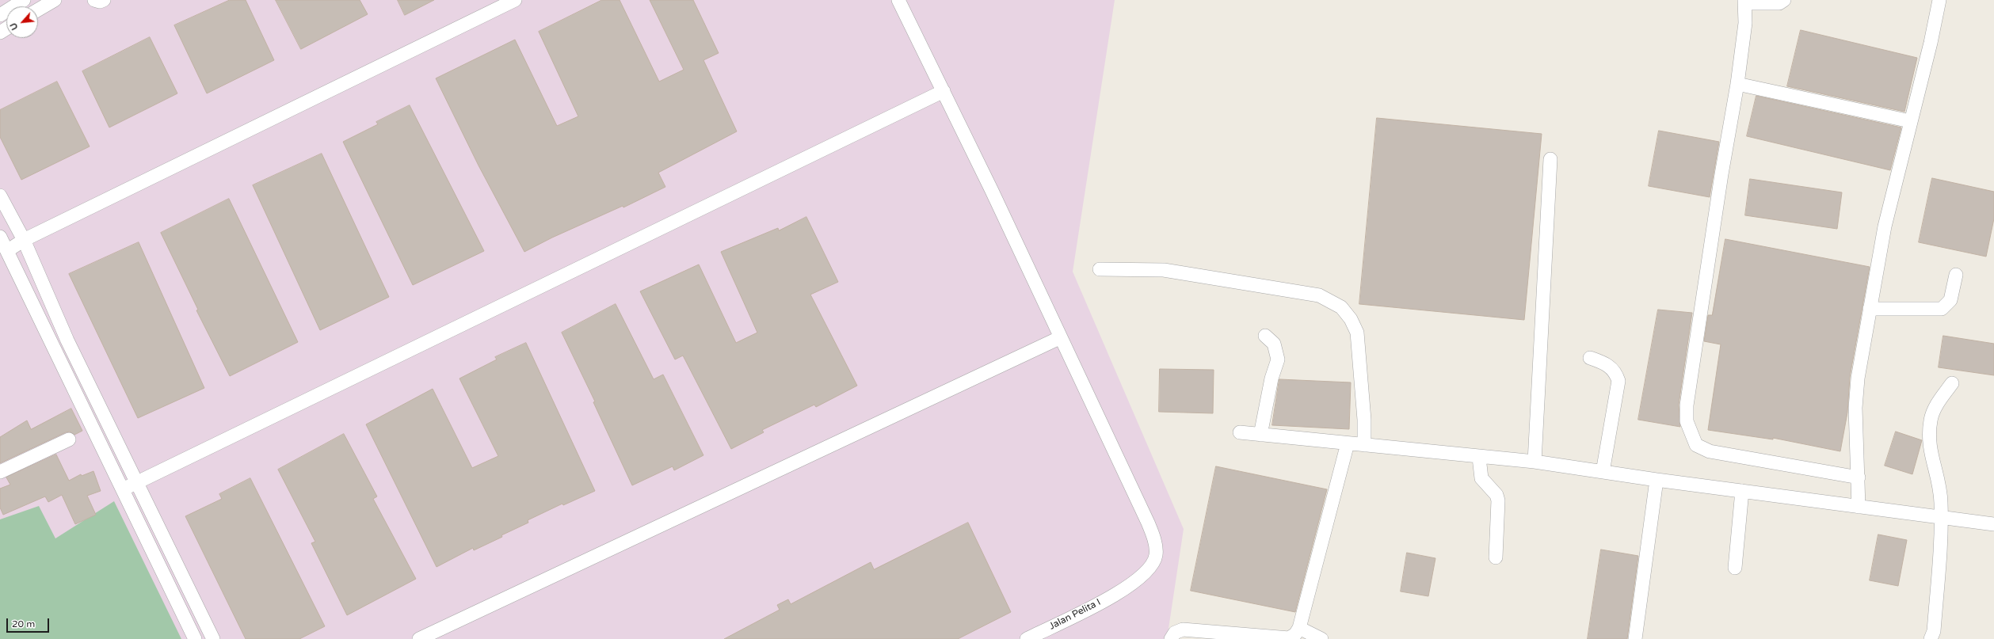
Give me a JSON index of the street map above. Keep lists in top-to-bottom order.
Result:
{
  "streets": {
    "street": ["Jalan Pelita I"]
  },
  "scale_bar": "20 m",
  "north": "bottom left"
}
